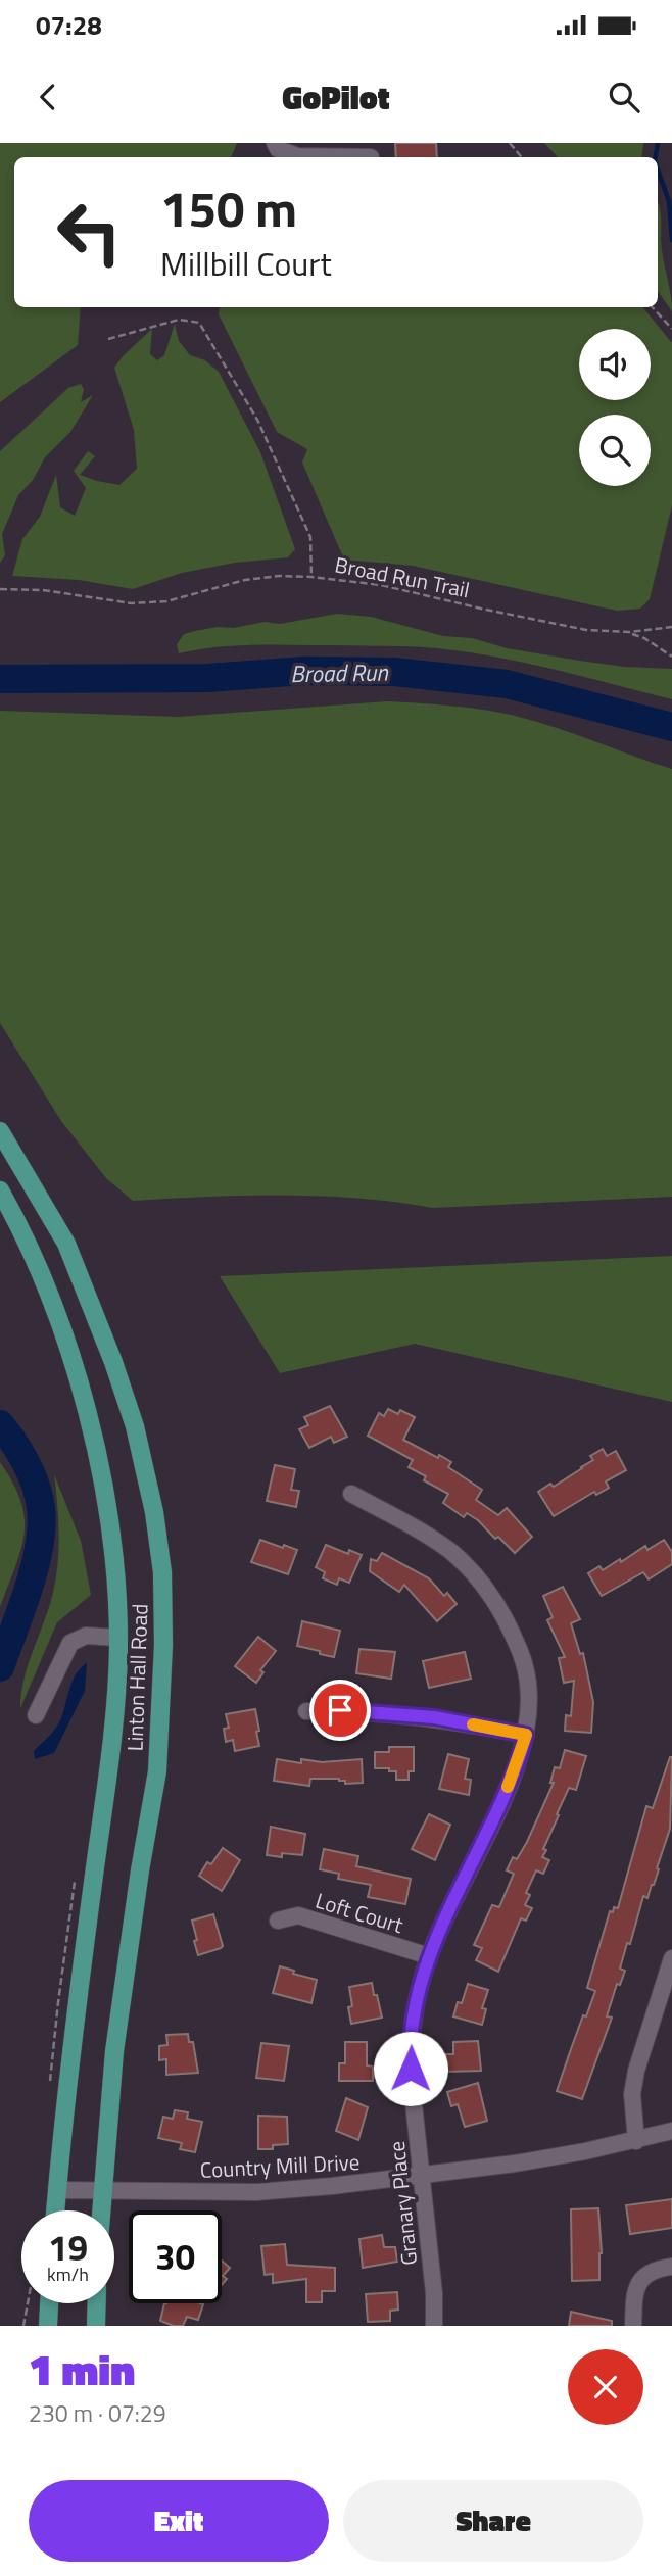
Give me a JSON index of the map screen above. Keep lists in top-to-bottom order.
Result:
{
  "streets": {
    "main road": ["Linton Hall Road"],
    "street": ["Loft Court", "Country Mill Drive", "Granary Place"],
    "path": ["Broad Run Trail"]
  },
  "crossings": [
    ["Linton Hall Road", "Country Mill Drive"],
    ["Loft Court", "Granary Place"],
    ["Country Mill Drive", "Granary Place"]
  ],
  "water": ["Broad Run"],
  "page": {
    "status": "07:28",
    "header": "GoPilot",
    "turn": ["150 m", "Millbill Court"],
    "speed": "19 km/h",
    "limit": "30",
    "heading": ["1 min", "230 m · 07:29"],
    "buttons": ["Exit", "Share"]
  }
}
